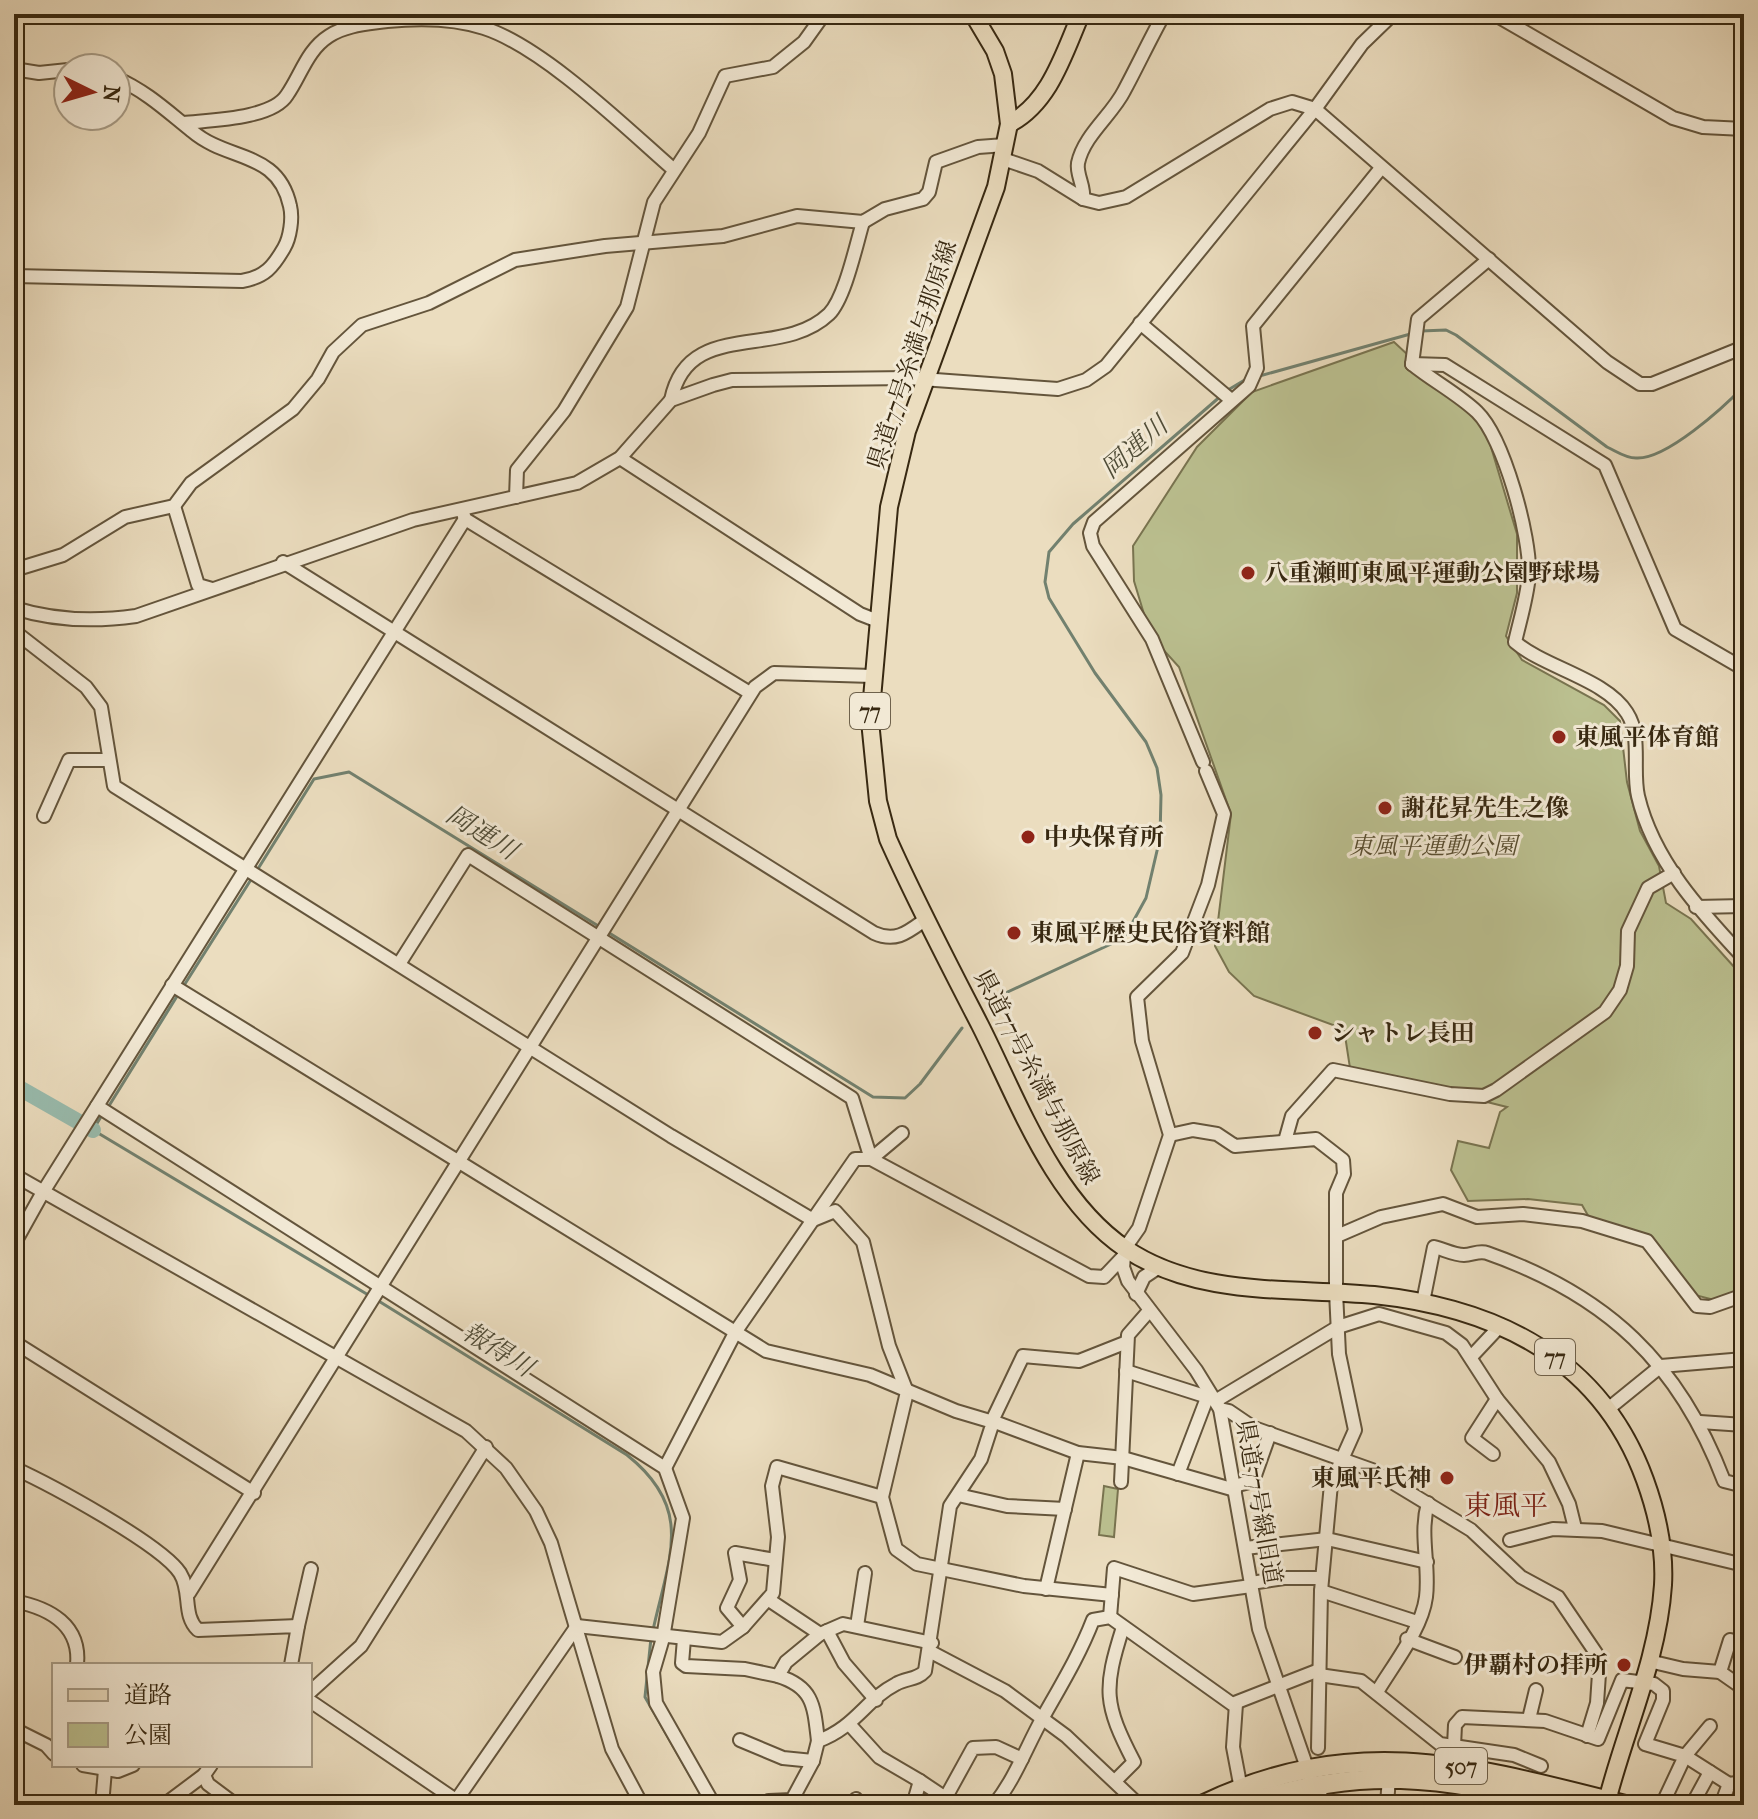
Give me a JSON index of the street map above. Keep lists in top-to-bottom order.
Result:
{
  "streets": {
    "highway": ["507"],
    "main road": ["県道77号糸満与那原線", "77"],
    "street": ["県道77号線旧道"]
  },
  "crossings": [
    ["県道77号糸満与那原線", "県道77号線旧道"],
    ["県道77号糸満与那原線", "507"],
    ["県道77号線旧道", "507"]
  ],
  "districts": ["東風平"],
  "water": ["岡連川", "報得川"],
  "parks": ["東風平運動公園"],
  "places": [
    "八重瀬町東風平運動公園野球場",
    "東風平体育館",
    "謝花昇先生之像",
    "中央保育所",
    "東風平歴史民俗資料館",
    "シャトレ長田",
    "東風平氏神",
    "伊覇村の拝所"
  ],
  "legend": ["道路", "公園"],
  "north": "right"
}
